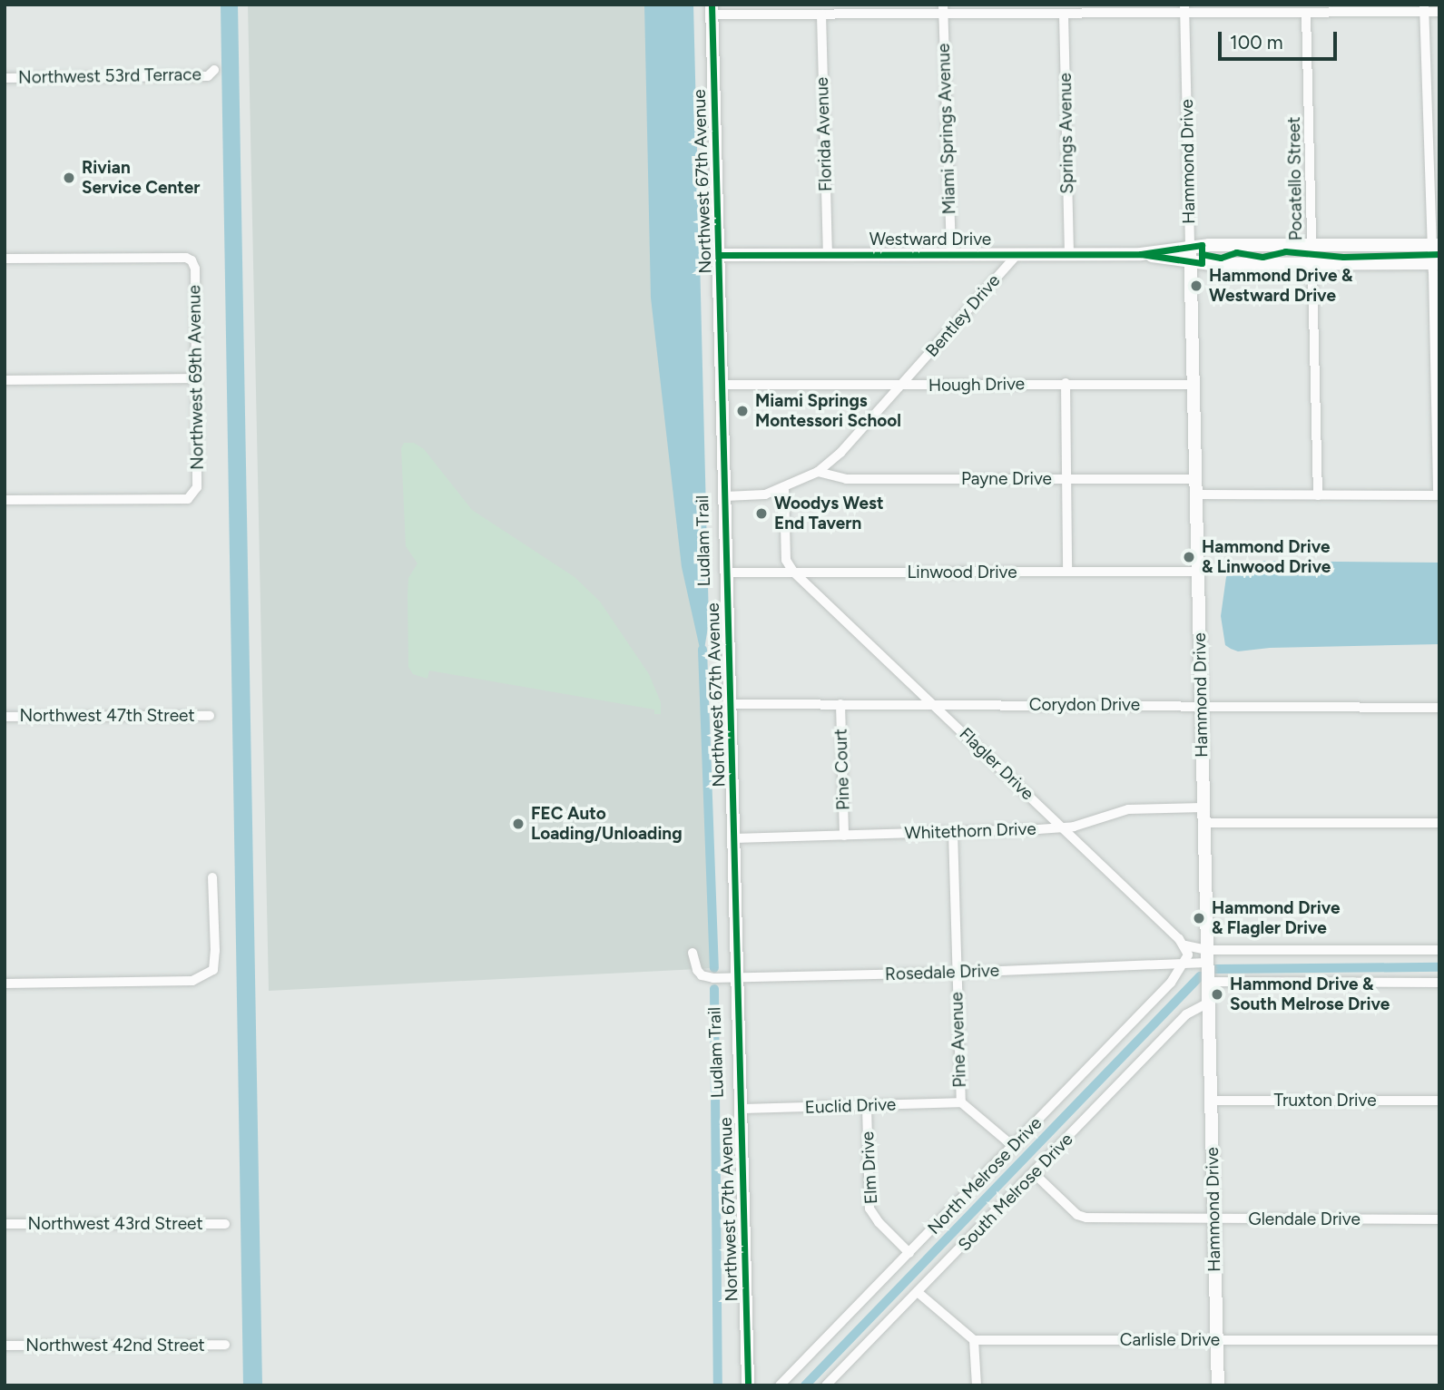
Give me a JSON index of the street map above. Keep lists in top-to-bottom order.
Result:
{
  "streets": {
    "street": [
      "Northwest 53rd Terrace",
      "Miami Springs Avenue",
      "Springs Avenue",
      "Florida Avenue",
      "Hammond Drive",
      "Pocatello Street",
      "Northwest 67th Avenue",
      "Westward Drive",
      "Bentley Drive",
      "Northwest 69th Avenue",
      "Hough Drive",
      "Payne Drive",
      "Linwood Drive",
      "Corydon Drive",
      "Northwest 47th Street",
      "Flagler Drive",
      "Pine Court",
      "Whitethorn Drive",
      "Rosedale Drive",
      "Pine Avenue",
      "Truxton Drive",
      "Euclid Drive",
      "Elm Drive",
      "North Melrose Drive",
      "South Melrose Drive",
      "Glendale Drive",
      "Northwest 43rd Street",
      "Carlisle Drive",
      "Northwest 42nd Street"
    ],
    "cycle path": ["Ludlam Trail"]
  },
  "crossings": [
    ["Miami Springs Avenue", "Westward Drive"],
    ["Springs Avenue", "Westward Drive"],
    ["Florida Avenue", "Westward Drive"],
    ["Hammond Drive", "Westward Drive"],
    ["Hammond Drive", "Hough Drive"],
    ["Hammond Drive", "Payne Drive"],
    ["Hammond Drive", "Linwood Drive"],
    ["Hammond Drive", "Corydon Drive"],
    ["Hammond Drive", "Whitethorn Drive"],
    ["Hammond Drive", "Rosedale Drive"],
    ["Hammond Drive", "Truxton Drive"],
    ["Hammond Drive", "South Melrose Drive"],
    ["Hammond Drive", "Glendale Drive"],
    ["Hammond Drive", "Carlisle Drive"],
    ["Pocatello Street", "Westward Drive"],
    ["Northwest 67th Avenue", "Westward Drive"],
    ["Northwest 67th Avenue", "Bentley Drive"],
    ["Northwest 67th Avenue", "Hough Drive"],
    ["Northwest 67th Avenue", "Linwood Drive"],
    ["Northwest 67th Avenue", "Corydon Drive"],
    ["Northwest 67th Avenue", "Whitethorn Drive"],
    ["Northwest 67th Avenue", "Rosedale Drive"],
    ["Northwest 67th Avenue", "Euclid Drive"],
    ["Westward Drive", "Bentley Drive"],
    ["Bentley Drive", "Hough Drive"],
    ["Bentley Drive", "Payne Drive"],
    ["Linwood Drive", "Flagler Drive"],
    ["Corydon Drive", "Flagler Drive"],
    ["Corydon Drive", "Pine Court"],
    ["Flagler Drive", "Whitethorn Drive"],
    ["Pine Court", "Whitethorn Drive"],
    ["Whitethorn Drive", "Pine Avenue"],
    ["Rosedale Drive", "Pine Avenue"],
    ["Rosedale Drive", "North Melrose Drive"],
    ["Pine Avenue", "Euclid Drive"],
    ["Pine Avenue", "North Melrose Drive"],
    ["Euclid Drive", "Elm Drive"],
    ["Elm Drive", "North Melrose Drive"],
    ["South Melrose Drive", "Glendale Drive"]
  ],
  "places": [
    "Rivian Service Center",
    "Hammond Drive & Westward Drive",
    "Miami Springs Montessori School",
    "Woodys West End Tavern",
    "Hammond Drive & Linwood Drive",
    "FEC Auto Loading/Unloading",
    "Hammond Drive & Flagler Drive",
    "Hammond Drive & South Melrose Drive"
  ],
  "scale_bar": "100 m"
}
